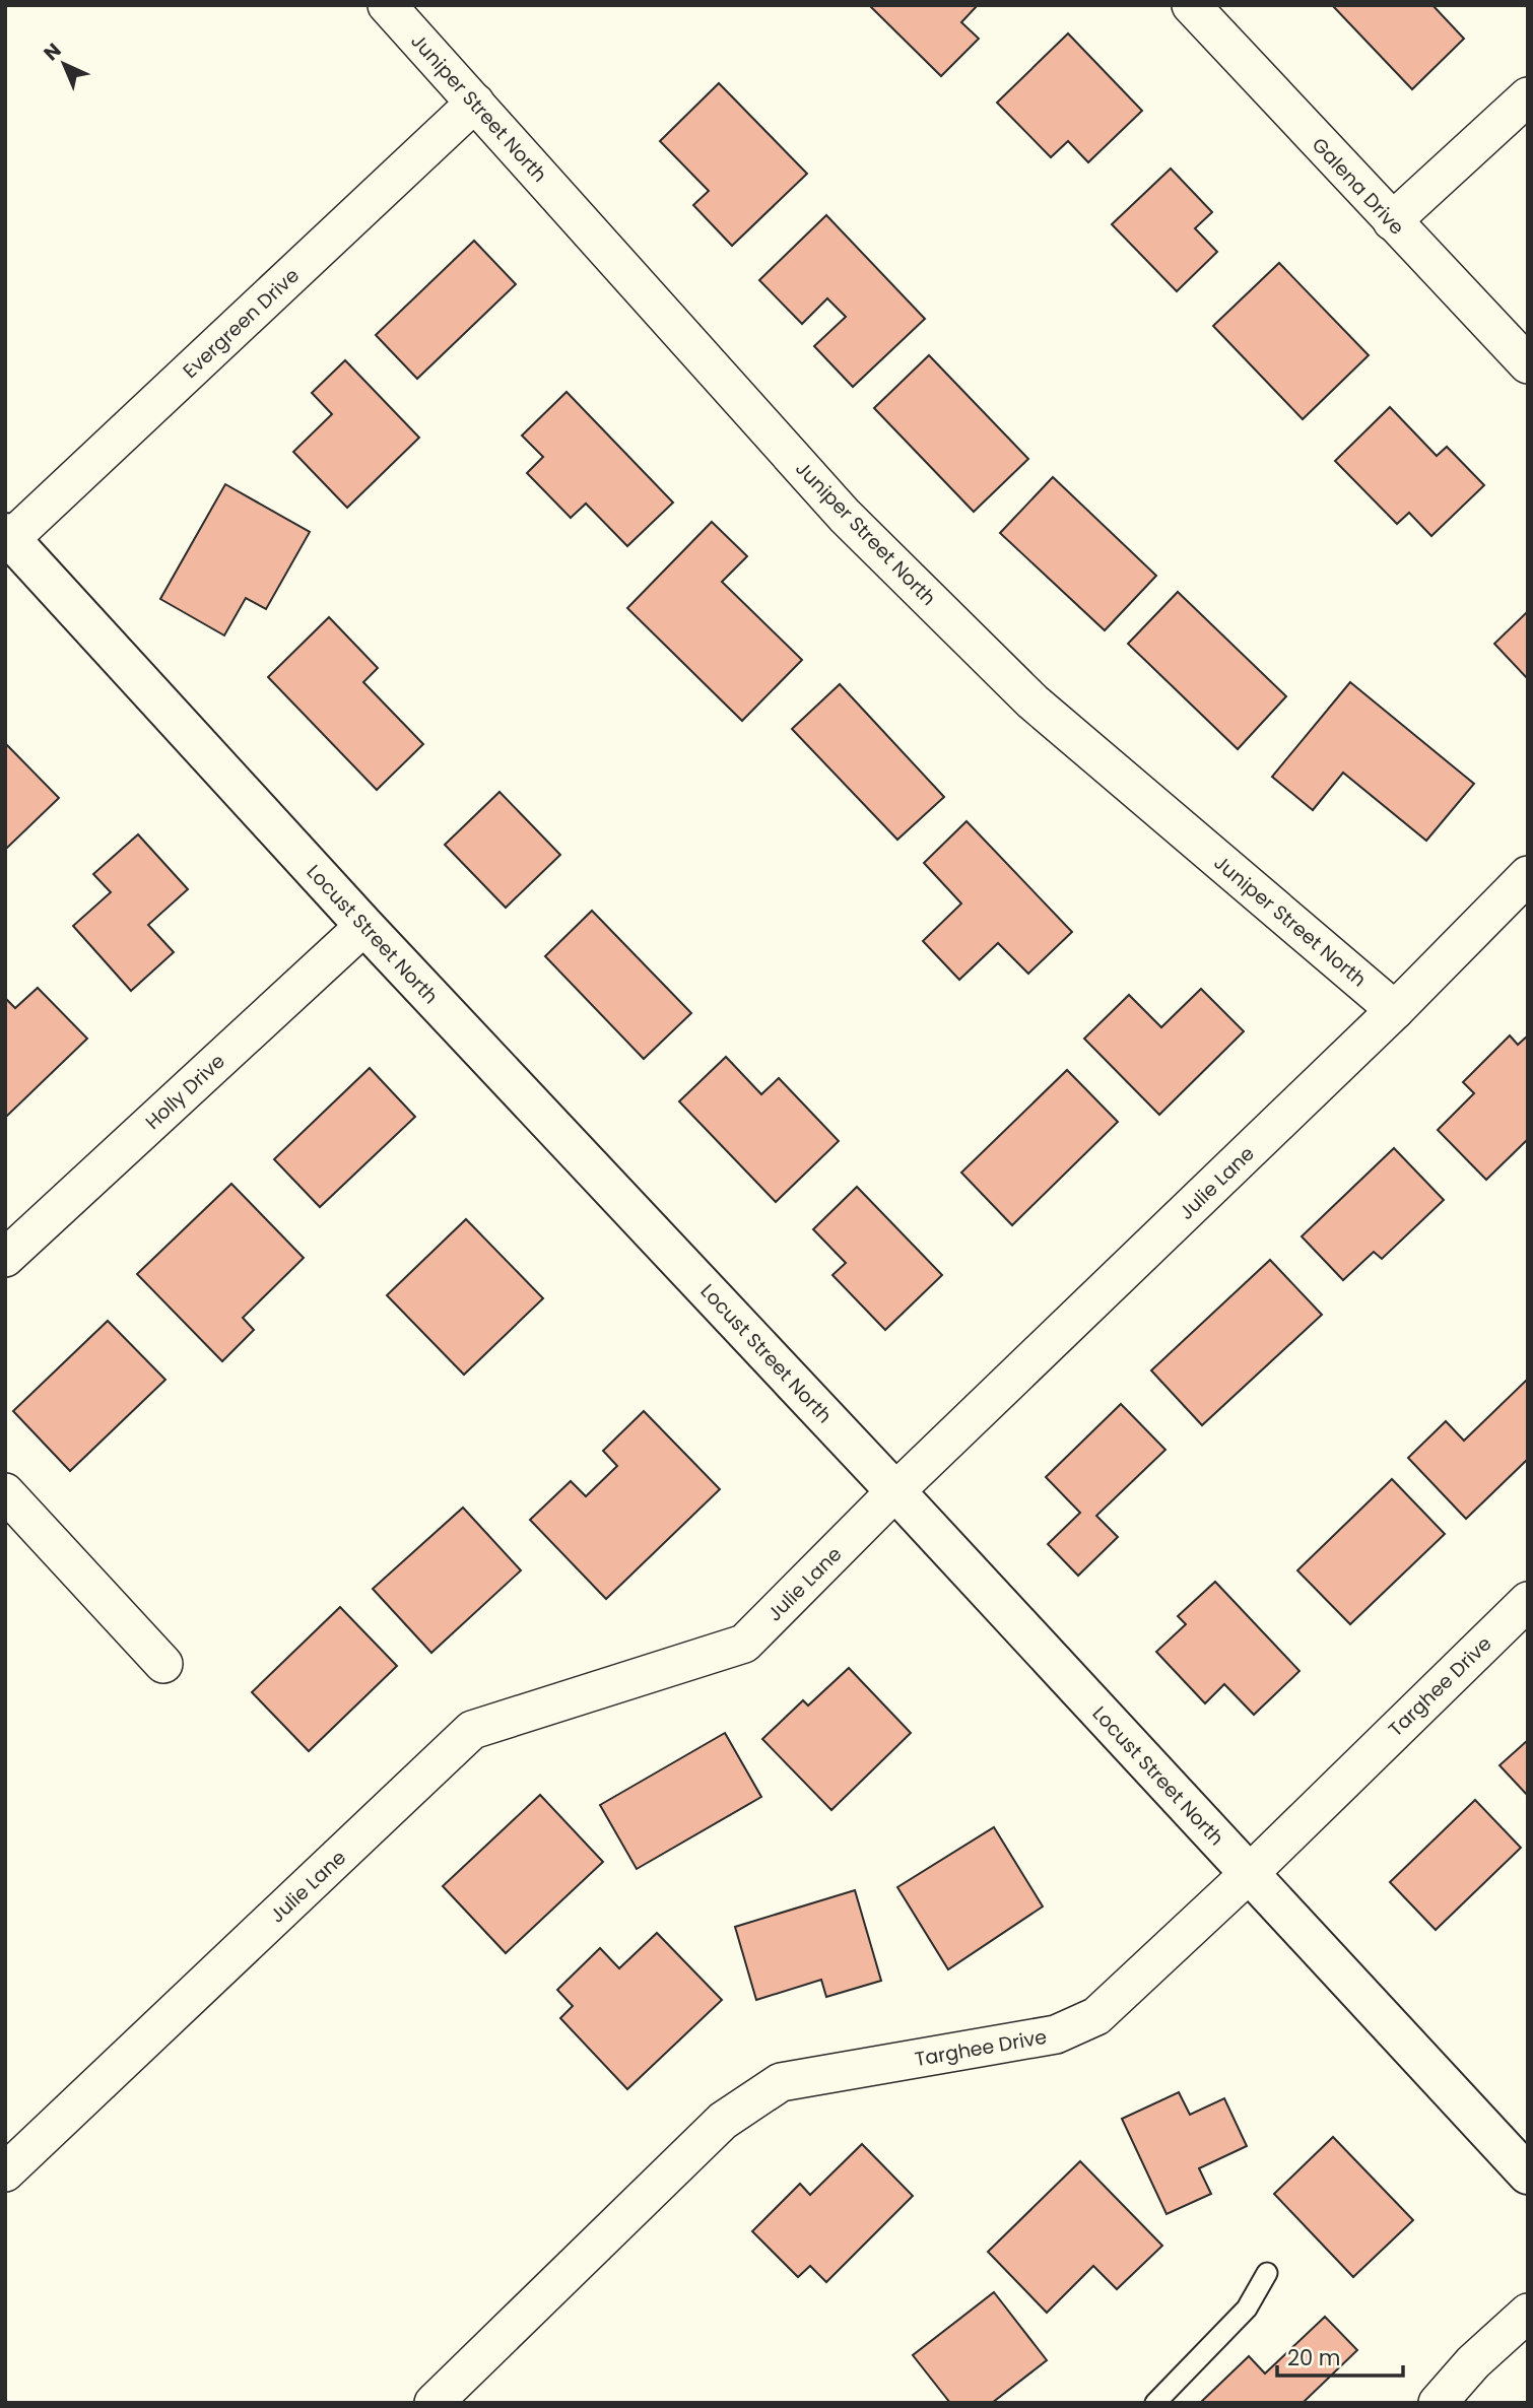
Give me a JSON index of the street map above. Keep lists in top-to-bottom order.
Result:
{
  "streets": {
    "street": [
      "Juniper Street North",
      "Galena Drive",
      "Evergreen Drive",
      "Locust Street North",
      "Holly Drive",
      "Julie Lane",
      "Targhee Drive"
    ]
  },
  "crossings": [
    ["Juniper Street North", "Evergreen Drive"],
    ["Juniper Street North", "Julie Lane"],
    ["Evergreen Drive", "Locust Street North"],
    ["Locust Street North", "Holly Drive"],
    ["Locust Street North", "Julie Lane"],
    ["Locust Street North", "Targhee Drive"]
  ],
  "scale_bar": "20 m",
  "north": "top left"
}
